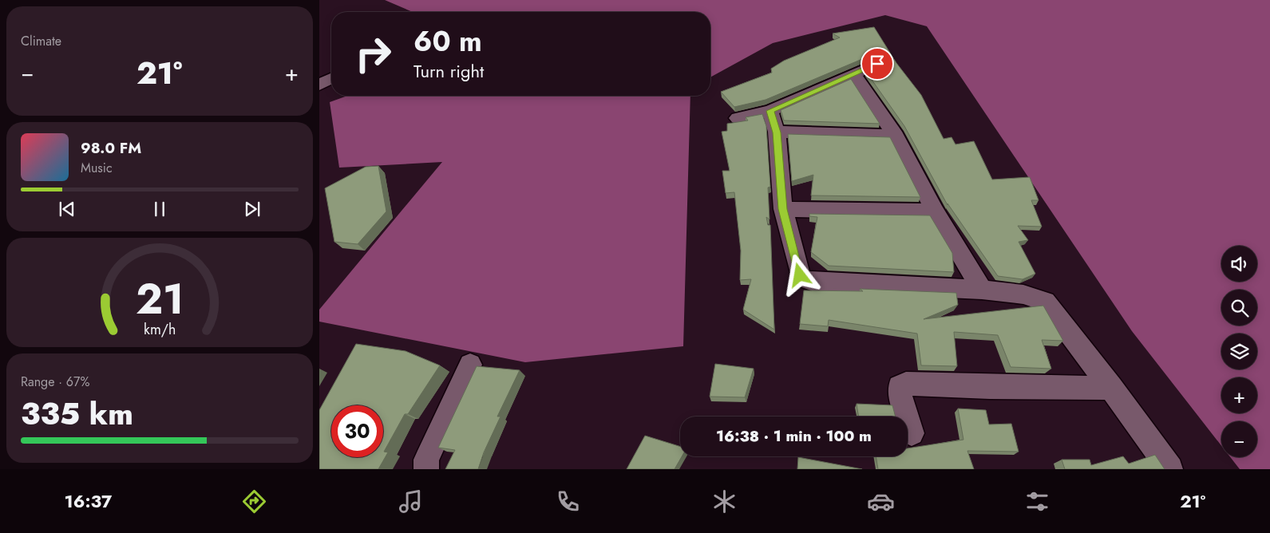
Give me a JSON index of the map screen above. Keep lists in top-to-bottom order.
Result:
{
  "page": {
    "tile": [
      "Climate",
      ["Range · 67%", "335 km"]
    ],
    "turn": ["60 m", "Turn right"],
    "heat": ["−", "21°", "+"],
    "song": ["98.0 FM", "Music"],
    "map_buttons": ["+", "−"],
    "limit": "30",
    "trip": "16:38 · 1 min · 100 m",
    "tabs": ["16:37", "21°"],
    "gauge": ["21", "km/h"]
  }
}
